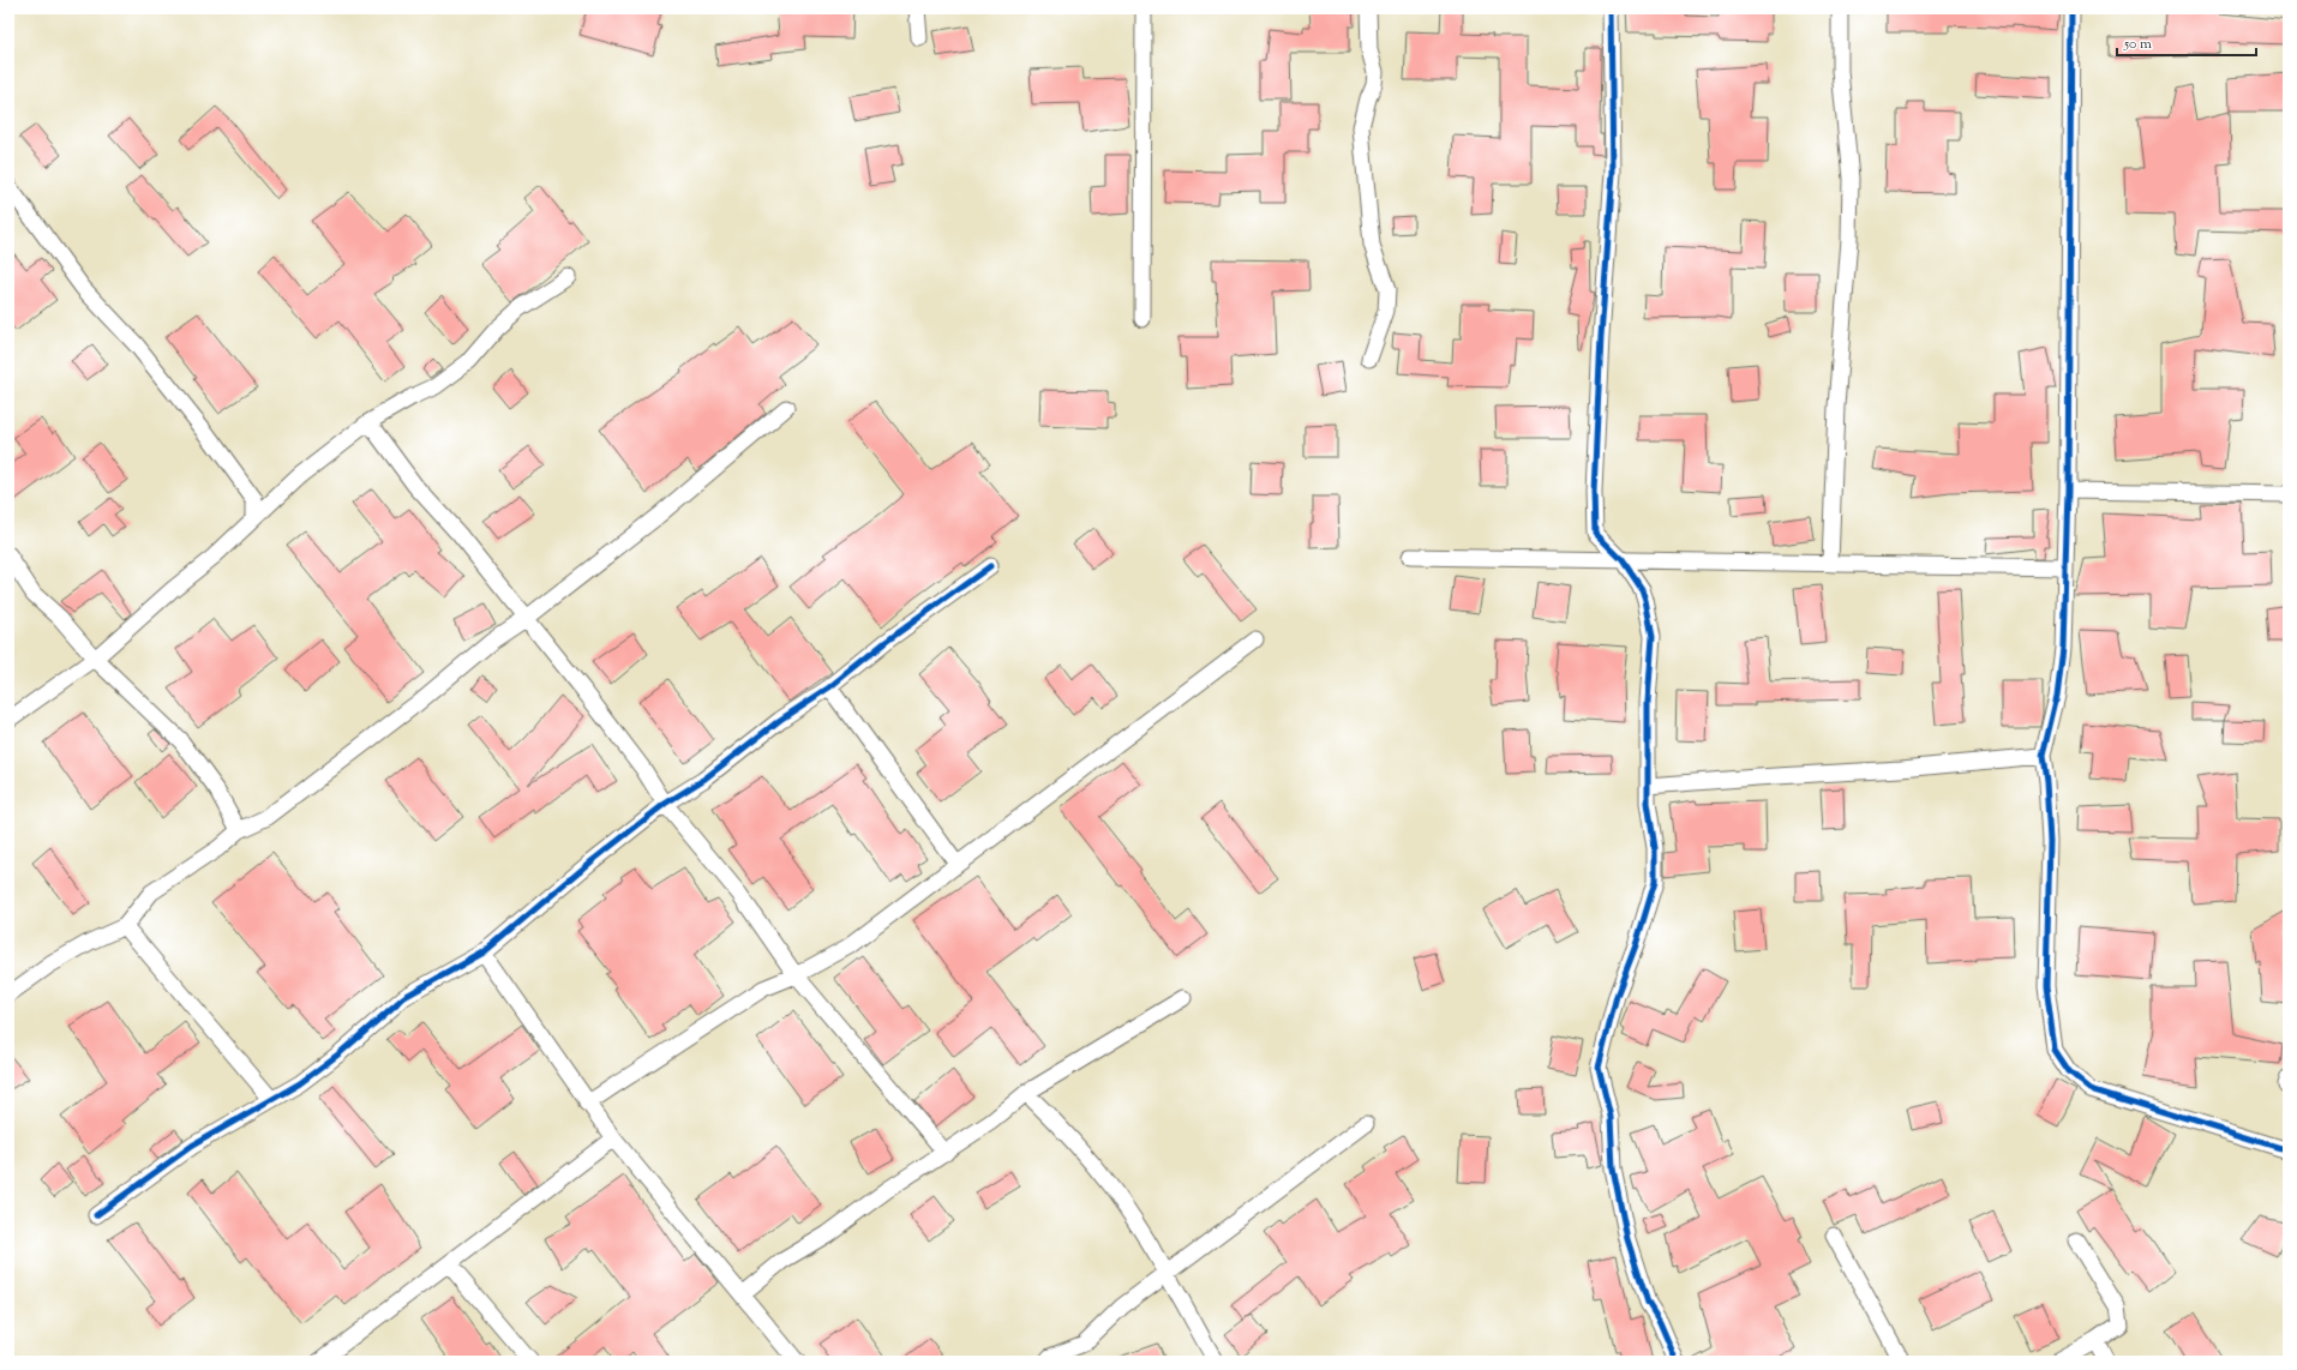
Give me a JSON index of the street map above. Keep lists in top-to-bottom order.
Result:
{
  "scale_bar": "50 m"
}
